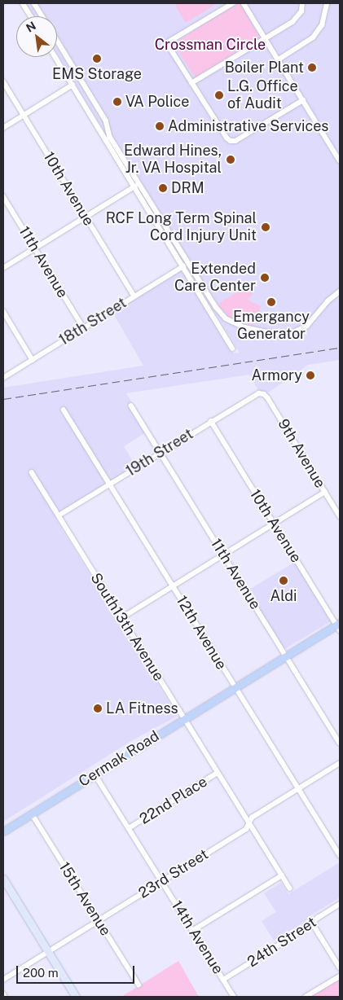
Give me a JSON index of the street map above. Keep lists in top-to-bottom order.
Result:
{
  "streets": {
    "main road": ["Cermak Road"],
    "street": [
      "10th Avenue",
      "11th Avenue",
      "18th Street",
      "19th Street",
      "9th Avenue",
      "South13th Avenue",
      "12th Avenue",
      "22nd Place",
      "23rd Street",
      "15th Avenue",
      "14th Avenue",
      "24th Street"
    ]
  },
  "crossings": [
    ["10th Avenue", "18th Street"],
    ["10th Avenue", "19th Street"],
    ["10th Avenue", "Cermak Road"],
    ["11th Avenue", "18th Street"],
    ["11th Avenue", "19th Street"],
    ["11th Avenue", "Cermak Road"],
    ["19th Street", "9th Avenue"],
    ["19th Street", "South13th Avenue"],
    ["19th Street", "12th Avenue"],
    ["South13th Avenue", "Cermak Road"],
    ["South13th Avenue", "22nd Place"],
    ["South13th Avenue", "23rd Street"],
    ["12th Avenue", "Cermak Road"],
    ["12th Avenue", "23rd Street"],
    ["Cermak Road", "15th Avenue"],
    ["Cermak Road", "14th Avenue"],
    ["22nd Place", "14th Avenue"],
    ["23rd Street", "15th Avenue"],
    ["23rd Street", "14th Avenue"],
    ["14th Avenue", "24th Street"]
  ],
  "parks": ["Crossman Circle"],
  "places": [
    "EMS Storage",
    "Boiler Plant",
    "L.G. Office of Audit",
    "VA Police",
    "Administrative Services",
    "Edward Hines, Jr. VA Hospital",
    "DRM",
    "RCF Long Term Spinal Cord Injury Unit",
    "Extended Care Center",
    "Emergancy Generator",
    "Armory",
    "Aldi",
    "LA Fitness"
  ],
  "scale_bar": "200 m",
  "north": "top left"
}
